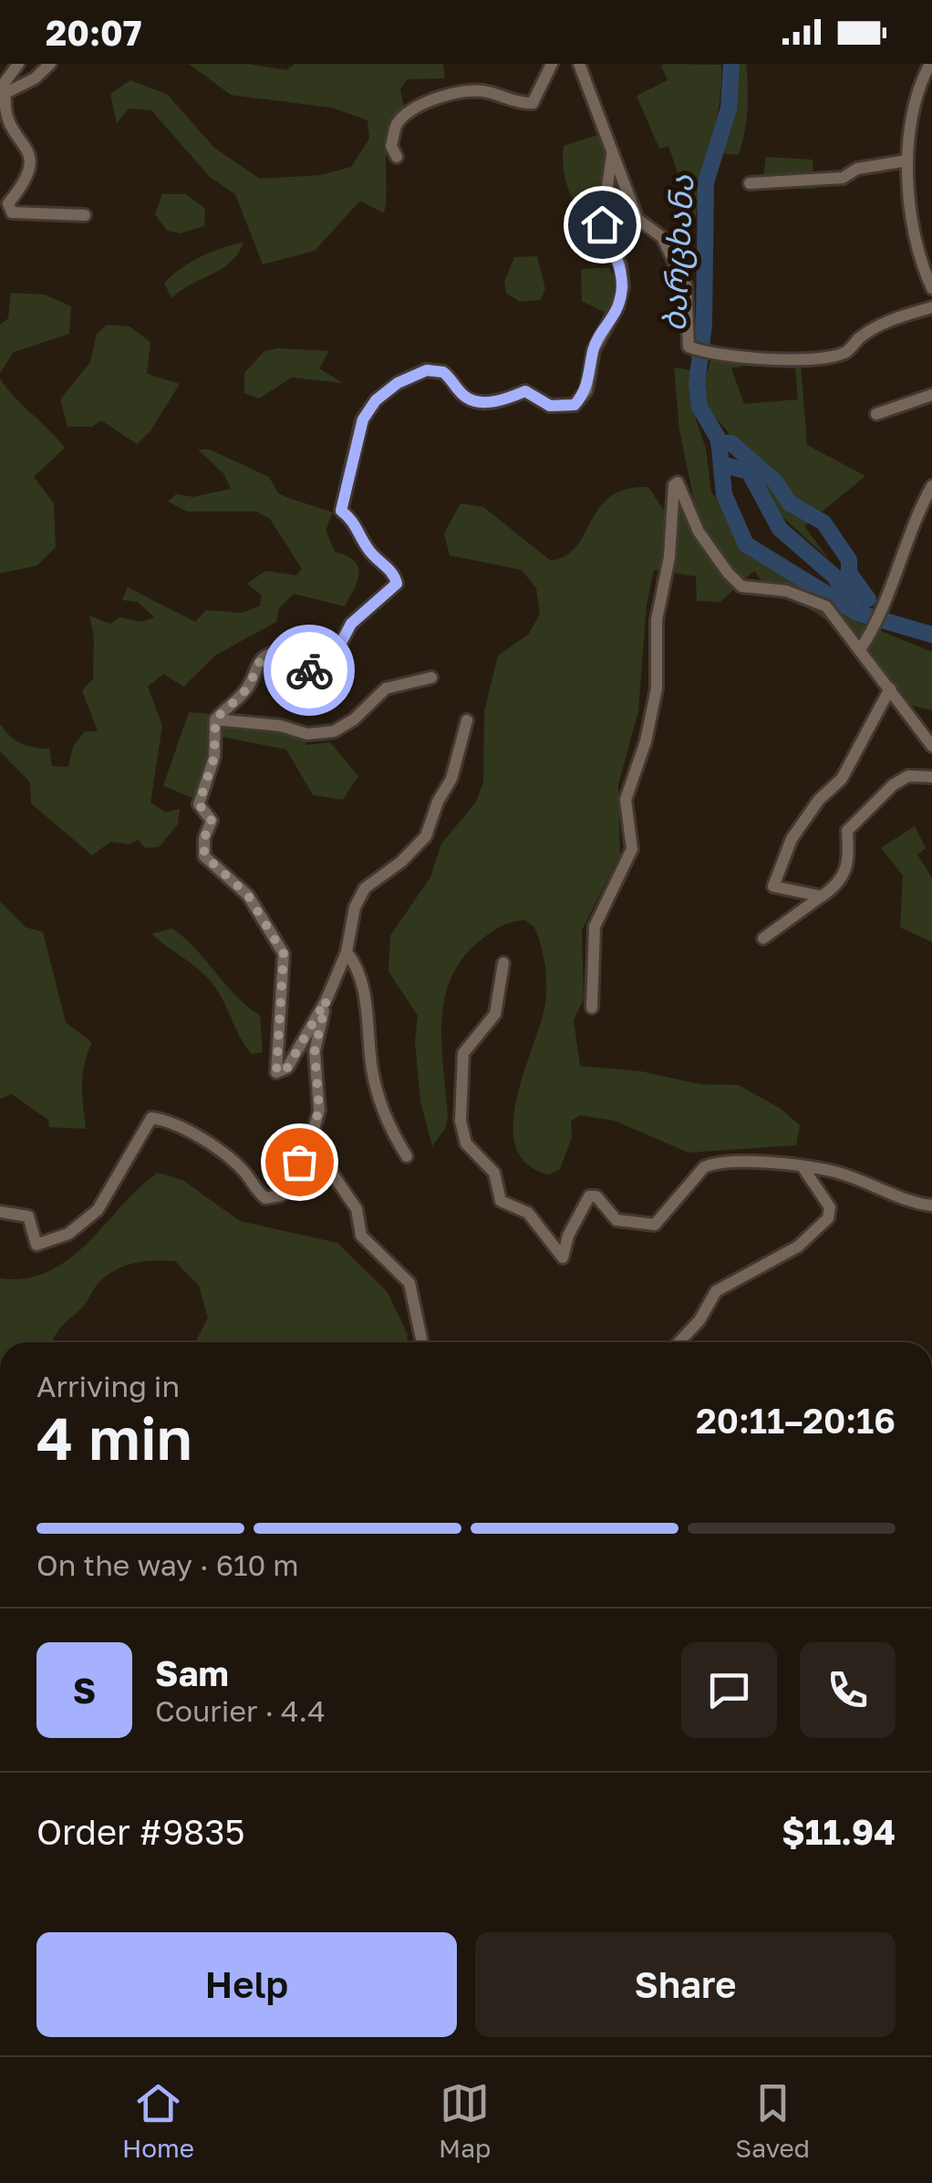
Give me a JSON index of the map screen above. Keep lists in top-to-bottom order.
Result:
{
  "water": ["ბარცხანა"],
  "page": {
    "status": "20:07",
    "heading": ["4 min", "Arriving in", "20:11–20:16"],
    "panel": [
      "Sam",
      "Courier · 4.4",
      "Order #9835",
      "$11.94"
    ],
    "bar": "On the way · 610 m",
    "round": "S",
    "buttons": ["Help", "Share"],
    "tabs": ["Home", "Map", "Saved"]
  }
}
